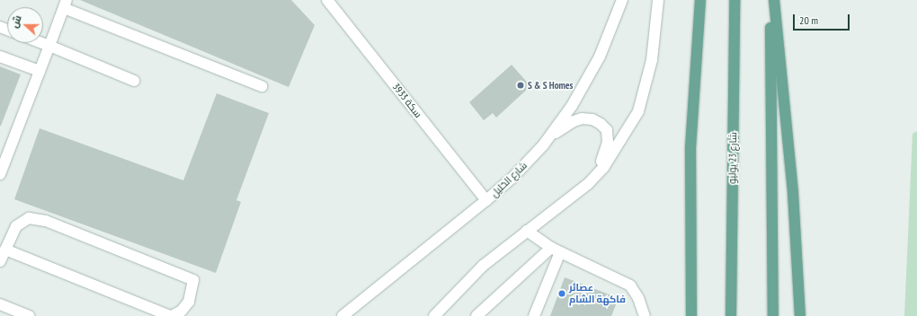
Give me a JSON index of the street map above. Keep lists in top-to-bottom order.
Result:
{
  "streets": {
    "main road": ["شارع 23 يوليو"],
    "street": ["سكة 3933", "شارع الخليل"]
  },
  "crossings": [
    ["سكة 3933", "شارع الخليل"]
  ],
  "places": ["S & S Homes", "عصائر فاكهة الشام"],
  "scale_bar": "20 m",
  "north": "left"
}
